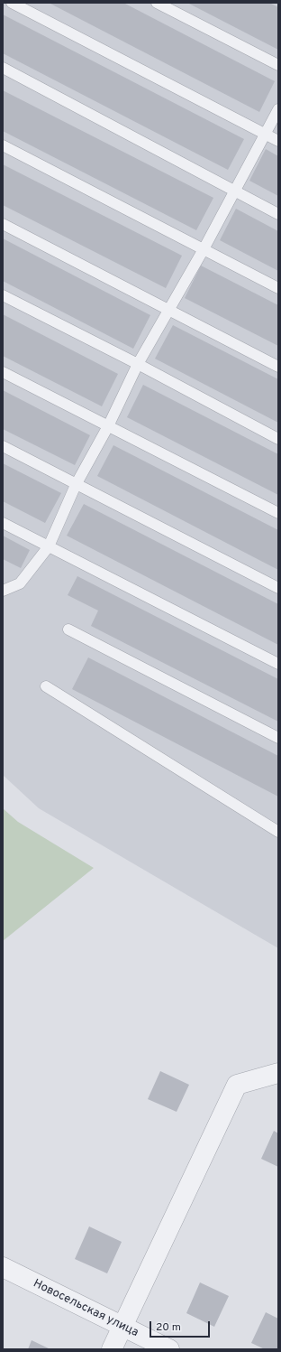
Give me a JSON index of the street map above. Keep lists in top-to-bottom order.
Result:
{
  "streets": {
    "street": ["Новосельская улица"]
  },
  "scale_bar": "20 m"
}
